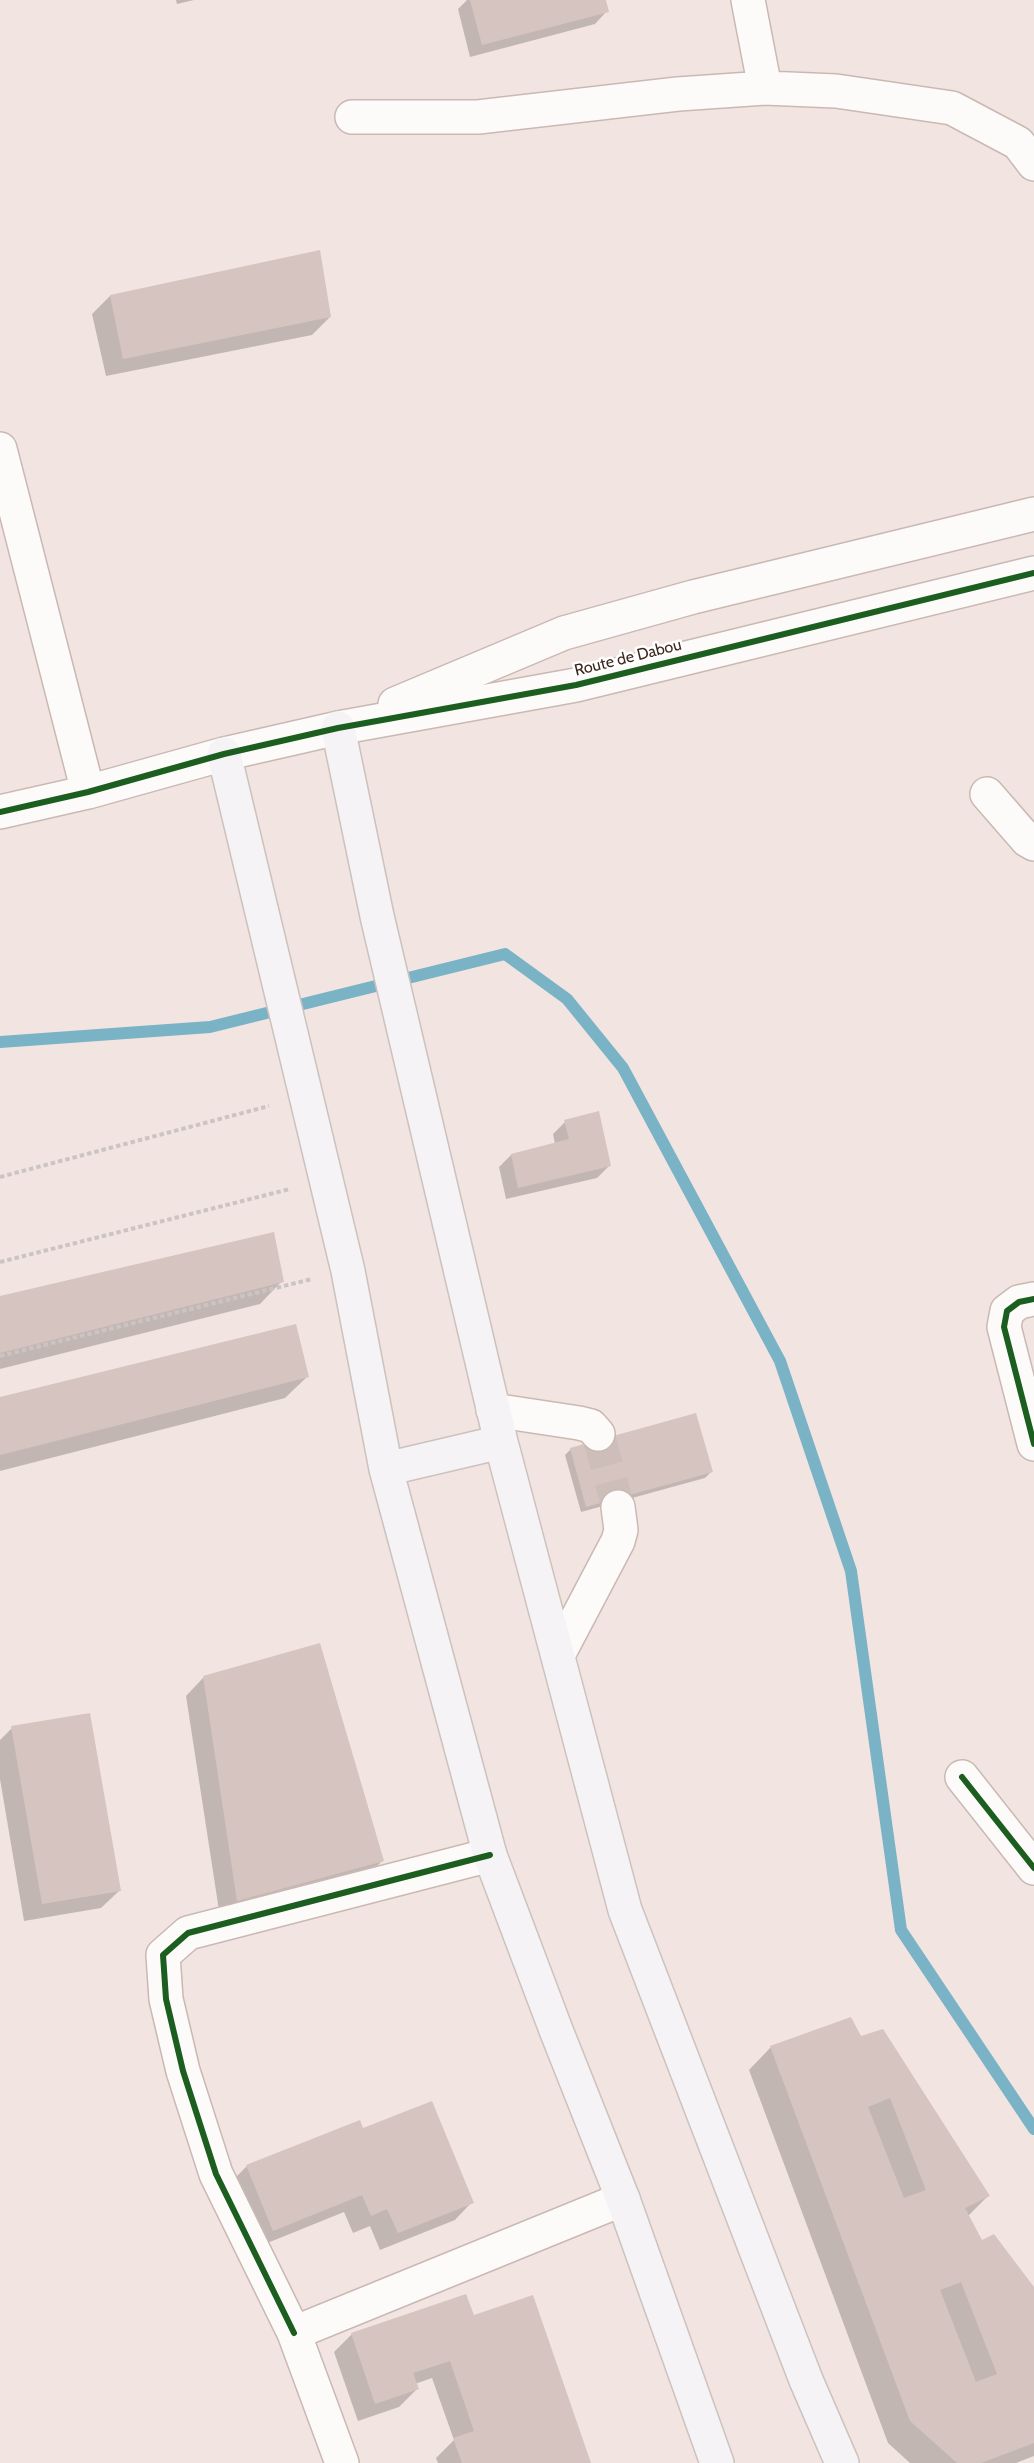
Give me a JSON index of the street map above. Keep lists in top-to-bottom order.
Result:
{
  "streets": {
    "street": ["Route de Dabou"]
  }
}
